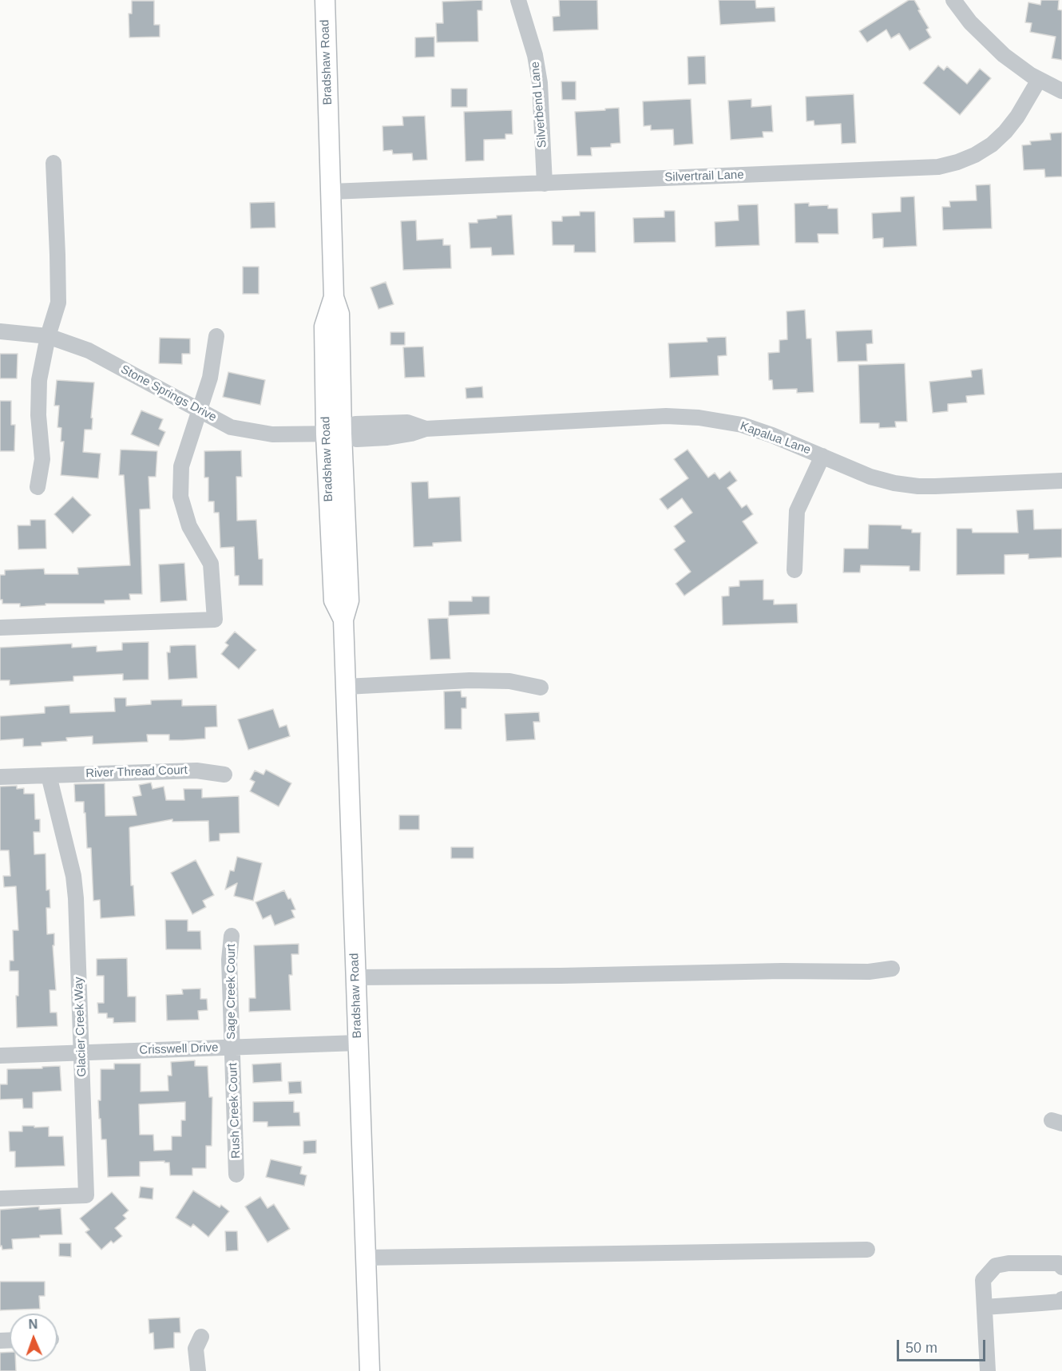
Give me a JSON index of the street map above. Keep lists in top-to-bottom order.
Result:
{
  "streets": {
    "main road": ["Bradshaw Road"],
    "street": [
      "Silverbend Lane",
      "Silvertrail Lane",
      "Stone Springs Drive",
      "Kapalua Lane",
      "River Thread Court",
      "Sage Creek Court",
      "Glacier Creek Way",
      "Crisswell Drive",
      "Rush Creek Court"
    ]
  },
  "crossings": [
    ["Bradshaw Road", "Silvertrail Lane"],
    ["Bradshaw Road", "Stone Springs Drive"],
    ["Bradshaw Road", "Kapalua Lane"],
    ["Bradshaw Road", "Crisswell Drive"],
    ["Silverbend Lane", "Silvertrail Lane"],
    ["Stone Springs Drive", "Kapalua Lane"],
    ["River Thread Court", "Glacier Creek Way"],
    ["Sage Creek Court", "Crisswell Drive"],
    ["Sage Creek Court", "Rush Creek Court"],
    ["Glacier Creek Way", "Crisswell Drive"],
    ["Crisswell Drive", "Rush Creek Court"]
  ],
  "scale_bar": "50 m",
  "north": "top"
}
